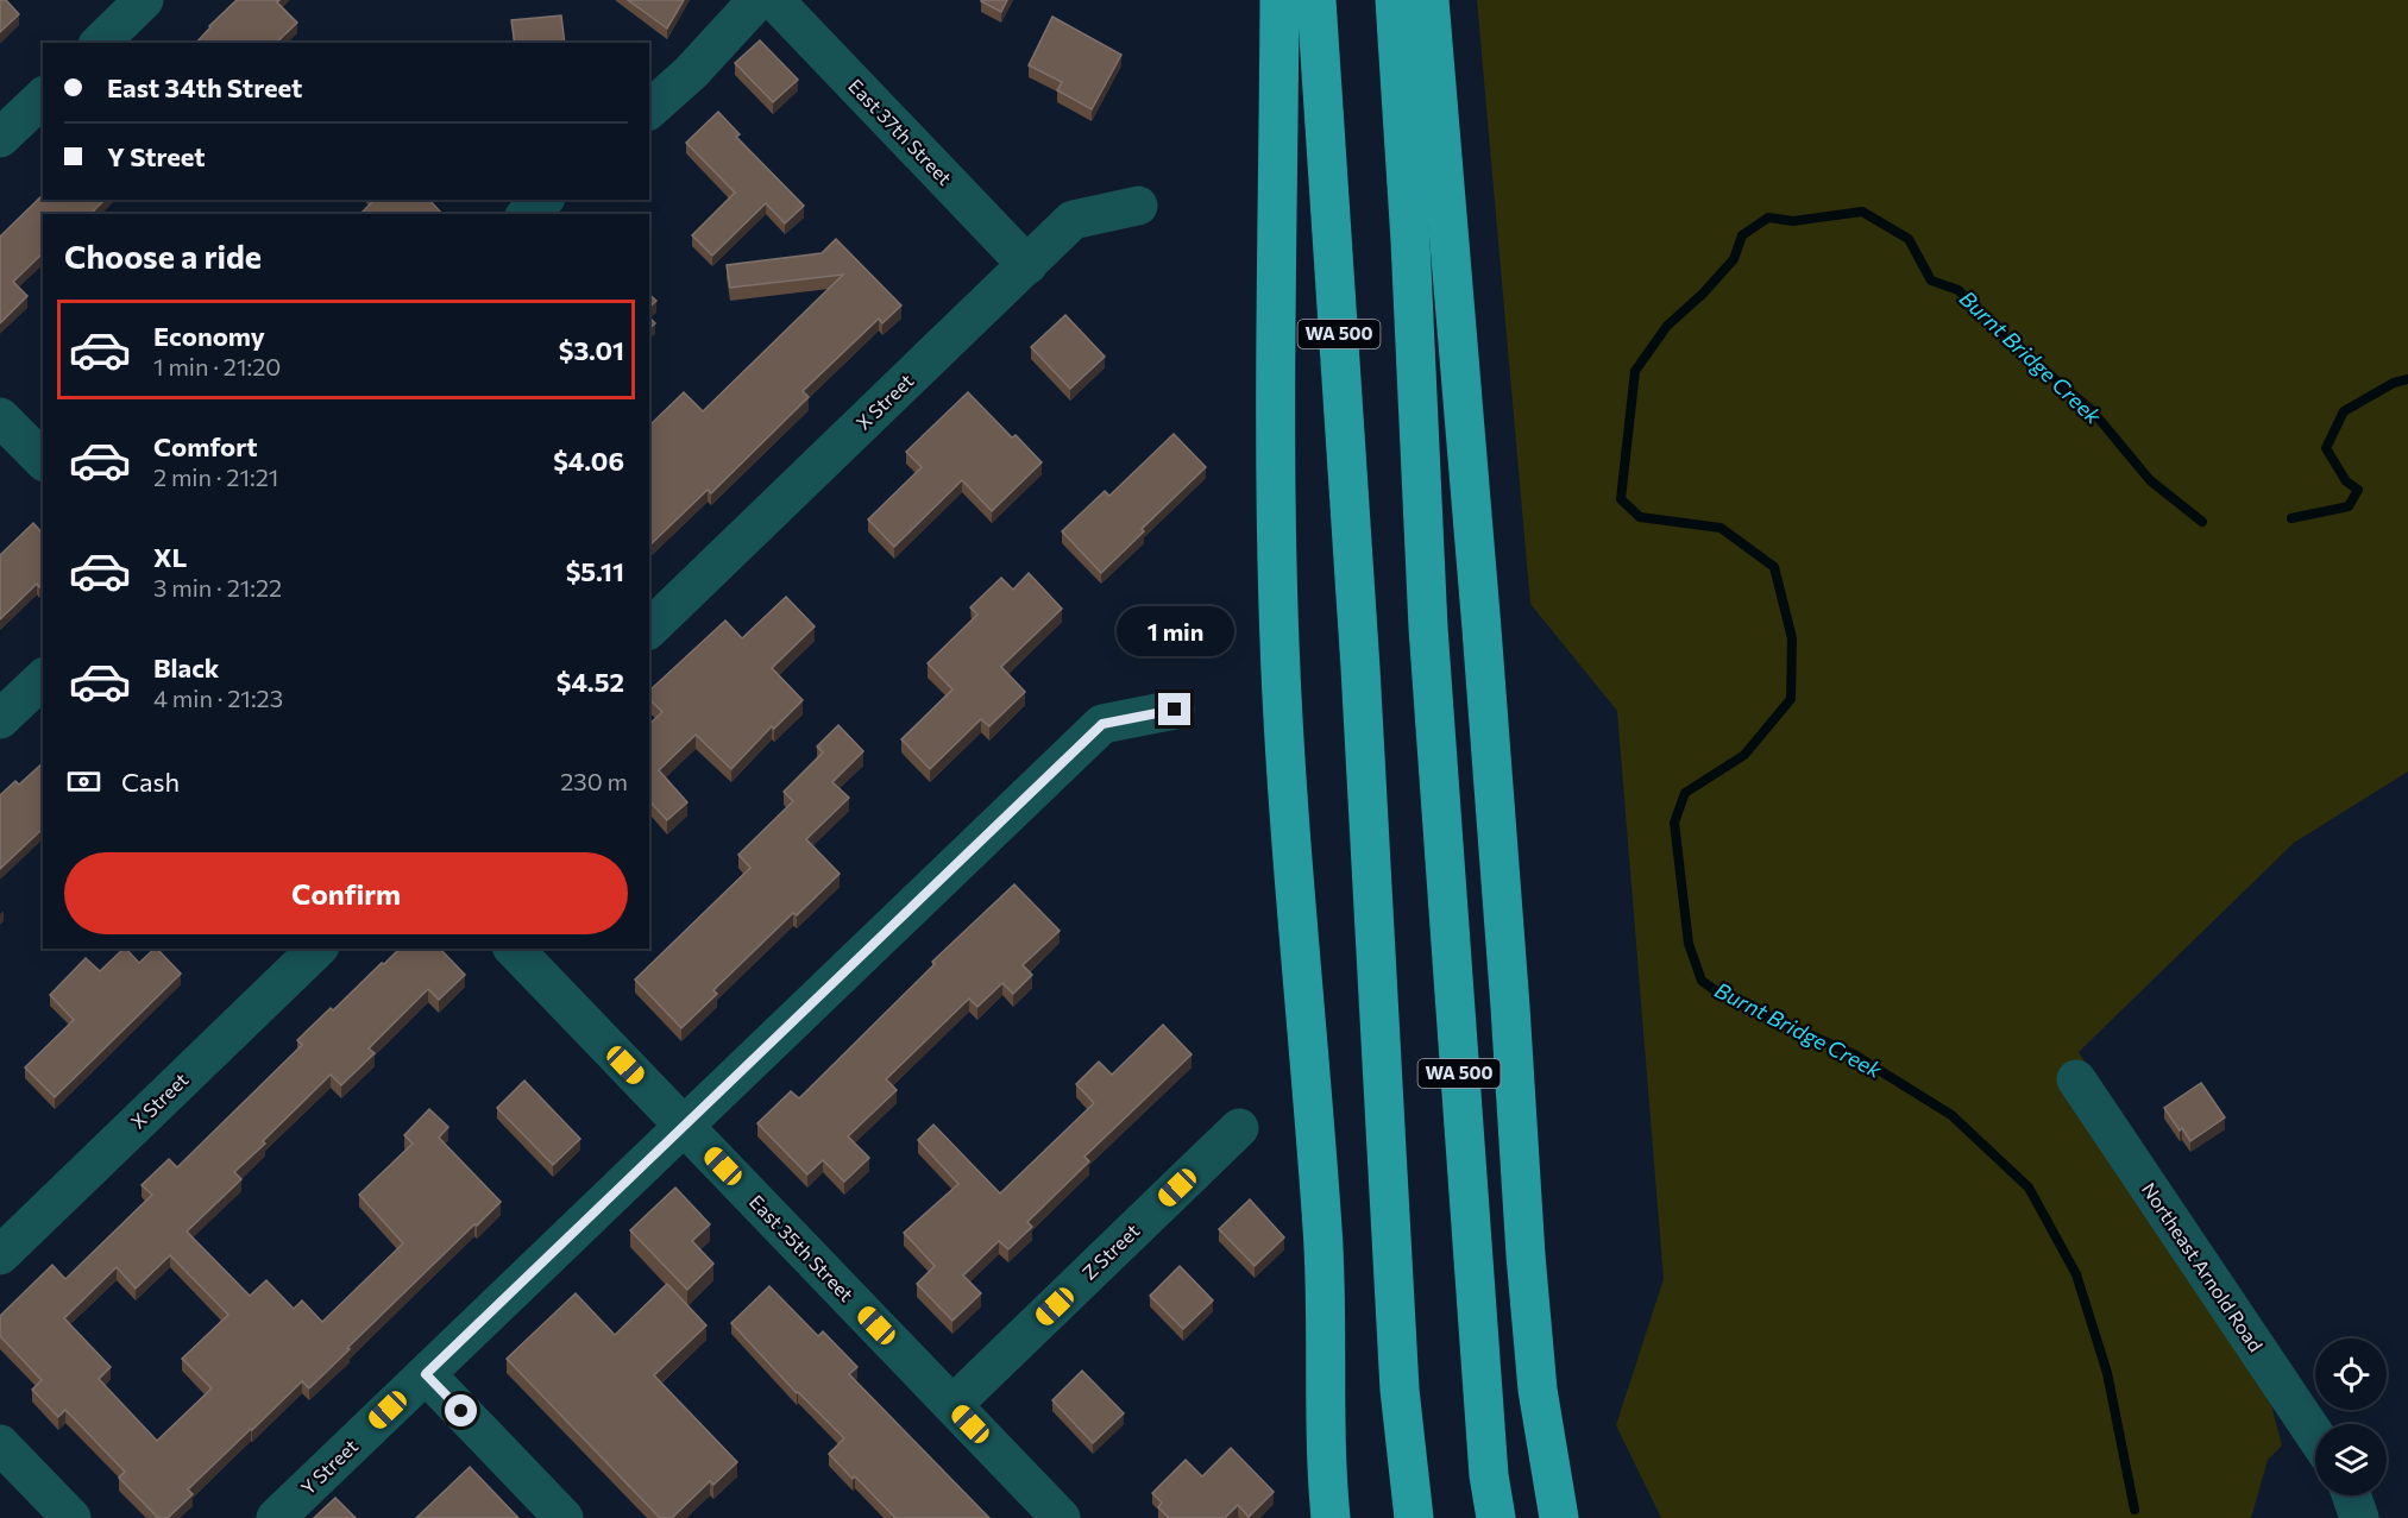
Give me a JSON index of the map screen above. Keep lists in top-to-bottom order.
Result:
{
  "streets": {
    "highway": ["WA 500"],
    "street": [
      "East 37th Street",
      "X Street",
      "East 35th Street",
      "Z Street",
      "Northeast Arnold Road",
      "Y Street"
    ]
  },
  "crossings": [
    ["East 37th Street", "X Street"],
    ["East 35th Street", "Z Street"],
    ["East 35th Street", "Y Street"]
  ],
  "water": ["Burnt Bridge Creek"],
  "page": {
    "banner": ["East 34th Street", "Y Street"],
    "heading": "Choose a ride",
    "list": [
      {
        "name": "Economy",
        "note": "1 min · 21:20",
        "value": "$3.01"
      },
      {
        "name": "Comfort",
        "note": "2 min · 21:21",
        "value": "$4.06"
      },
      {
        "name": "XL",
        "note": "3 min · 21:22",
        "value": "$5.11"
      },
      {
        "name": "Black",
        "note": "4 min · 21:23",
        "value": "$4.52"
      }
    ],
    "bubble": "1 min",
    "pay": ["Cash", "230 m"],
    "buttons": "Confirm"
  }
}
